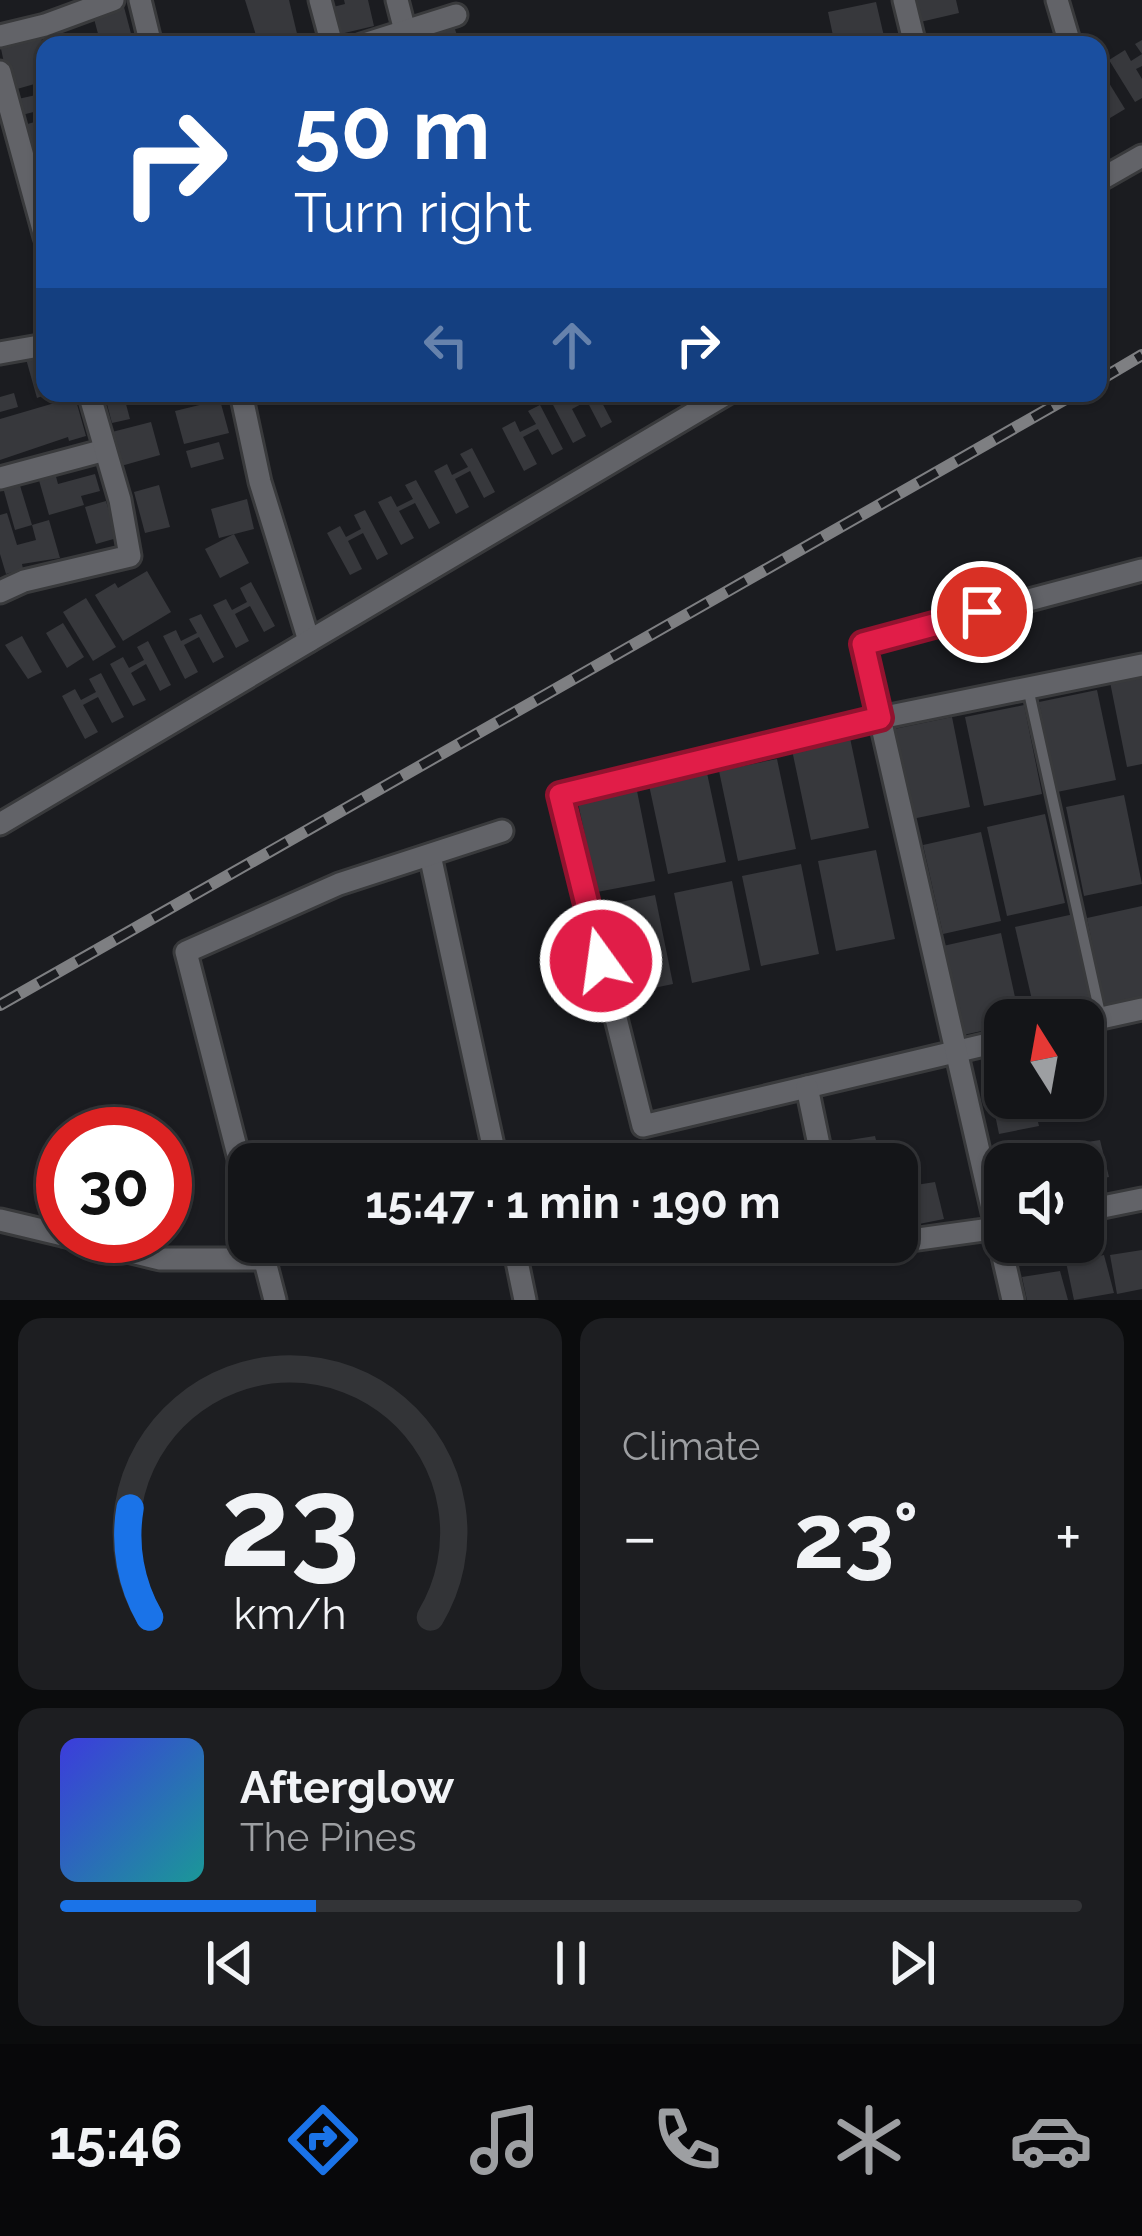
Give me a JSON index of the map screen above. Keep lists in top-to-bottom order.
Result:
{
  "north": "top",
  "page": {
    "turn": ["50 m", "Turn right"],
    "limit": "30",
    "trip": "15:47 · 1 min · 190 m",
    "tile": "Climate",
    "heat": ["−", "23°", "+"],
    "song": ["Afterglow", "The Pines"],
    "tabs": "15:46",
    "gauge": ["23", "km/h"]
  }
}
